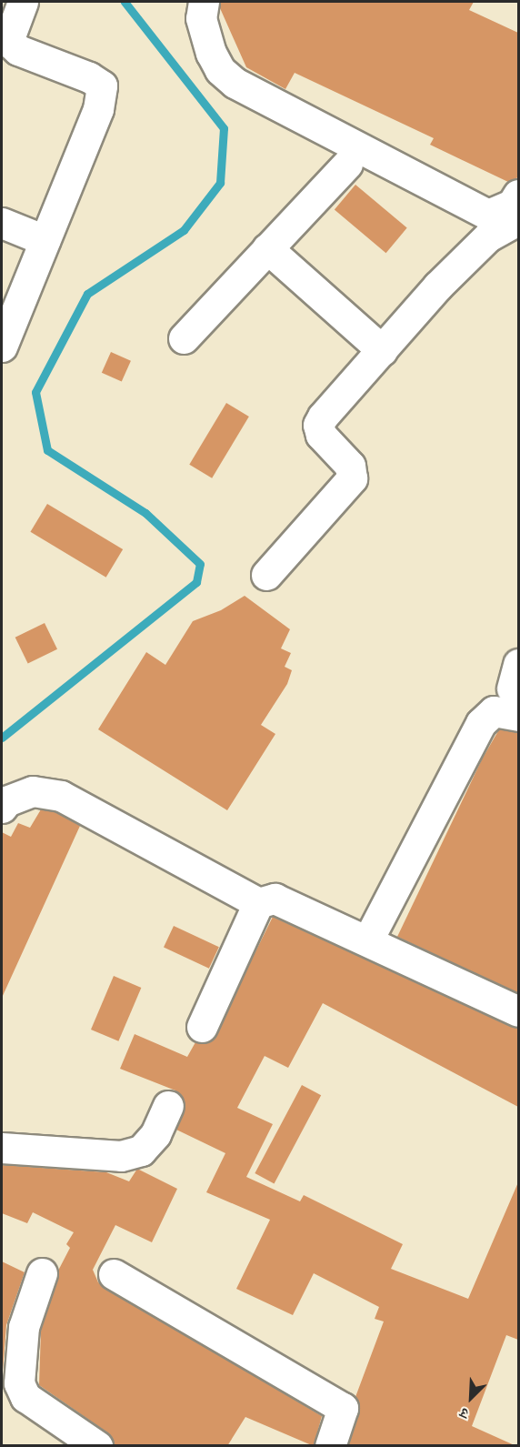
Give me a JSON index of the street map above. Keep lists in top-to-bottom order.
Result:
{
  "north": "bottom left"
}
